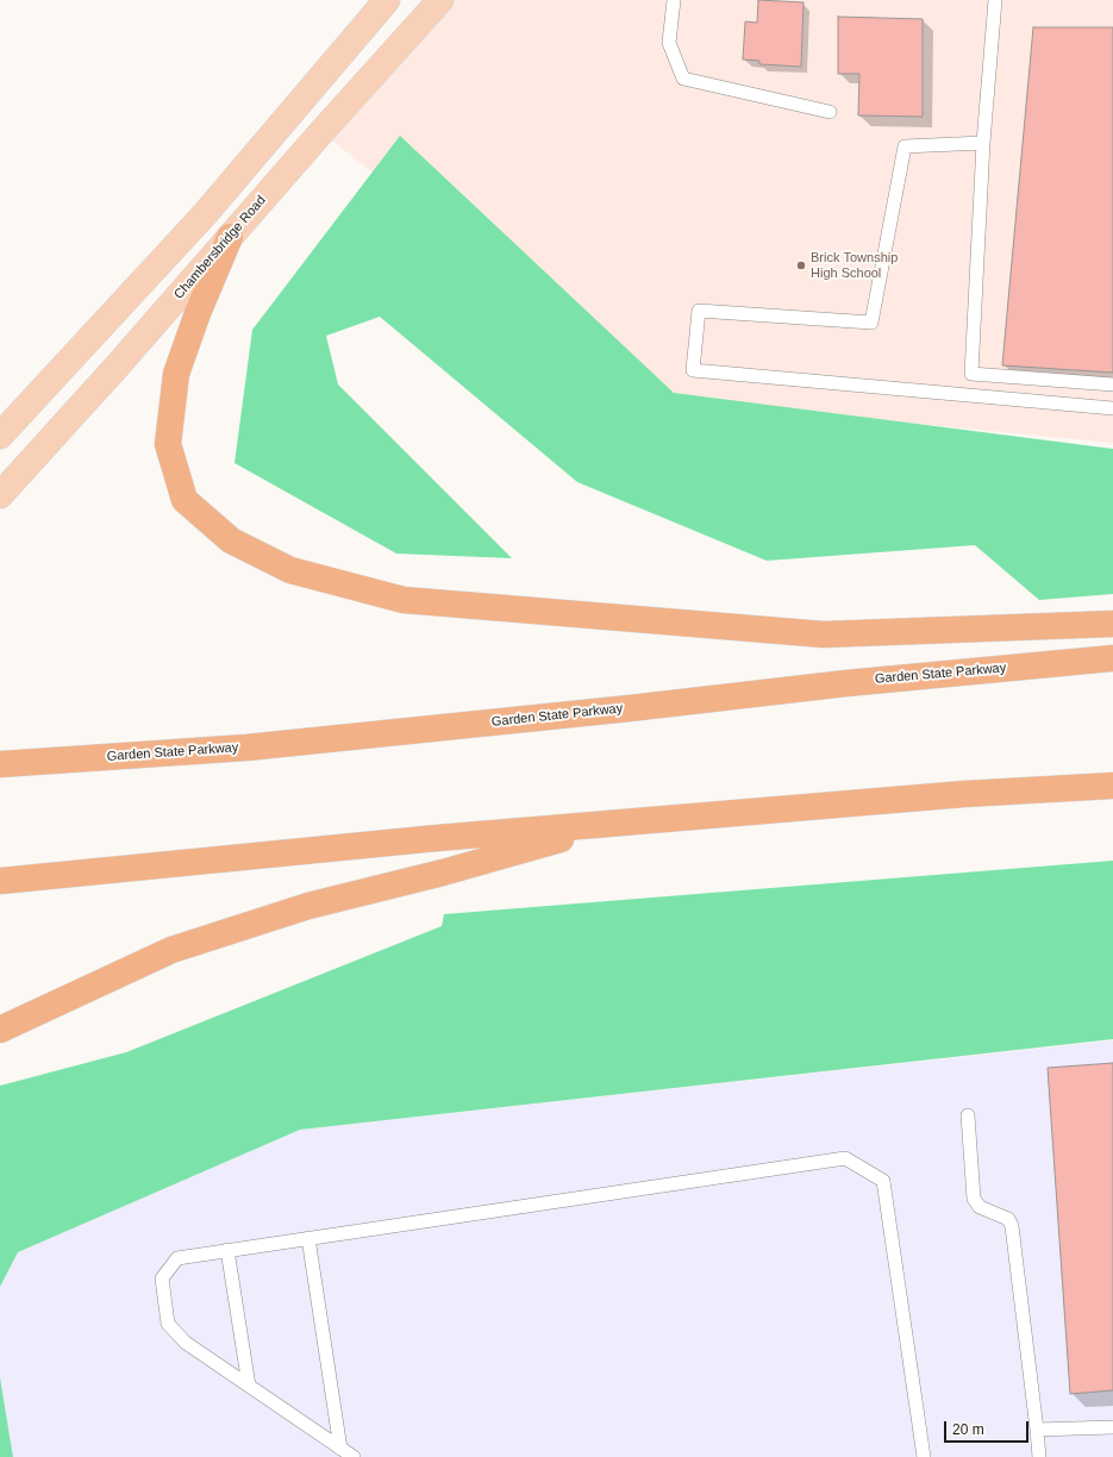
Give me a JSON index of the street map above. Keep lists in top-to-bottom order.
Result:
{
  "streets": {
    "highway": ["Garden State Parkway"],
    "main road": ["Chambersbridge Road"]
  },
  "places": ["Brick Township High School"],
  "scale_bar": "20 m"
}
